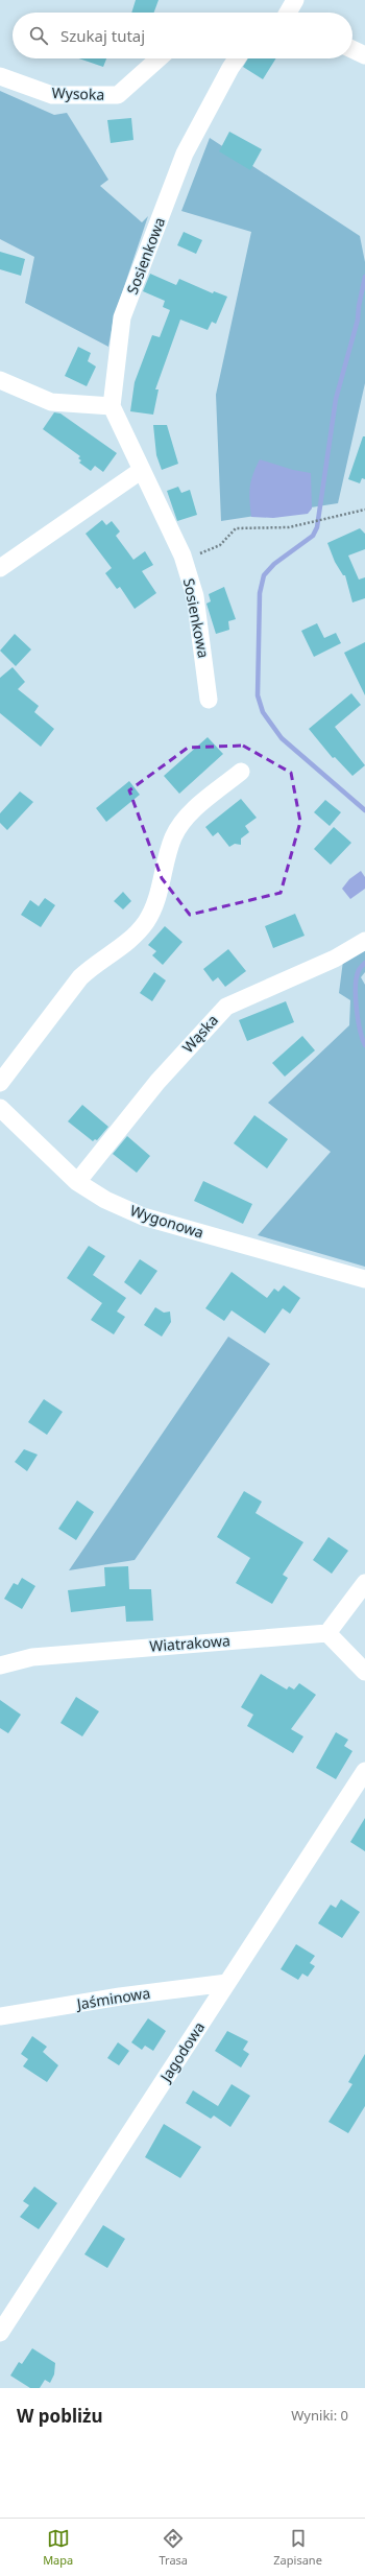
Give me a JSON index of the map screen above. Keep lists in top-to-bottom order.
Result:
{
  "streets": {
    "street": [
      "Wysoka",
      "Sosienkowa",
      "Wąska",
      "Wygonowa",
      "Wiatrakowa",
      "Jaśminowa",
      "Jagodowa"
    ]
  },
  "crossings": [
    ["Wąska", "Wygonowa"],
    ["Jaśminowa", "Jagodowa"]
  ],
  "page": {
    "search": "Szukaj tutaj",
    "heading": ["W pobliżu", "Wyniki: 0"],
    "nav": ["Mapa", "Trasa", "Zapisane"]
  }
}
